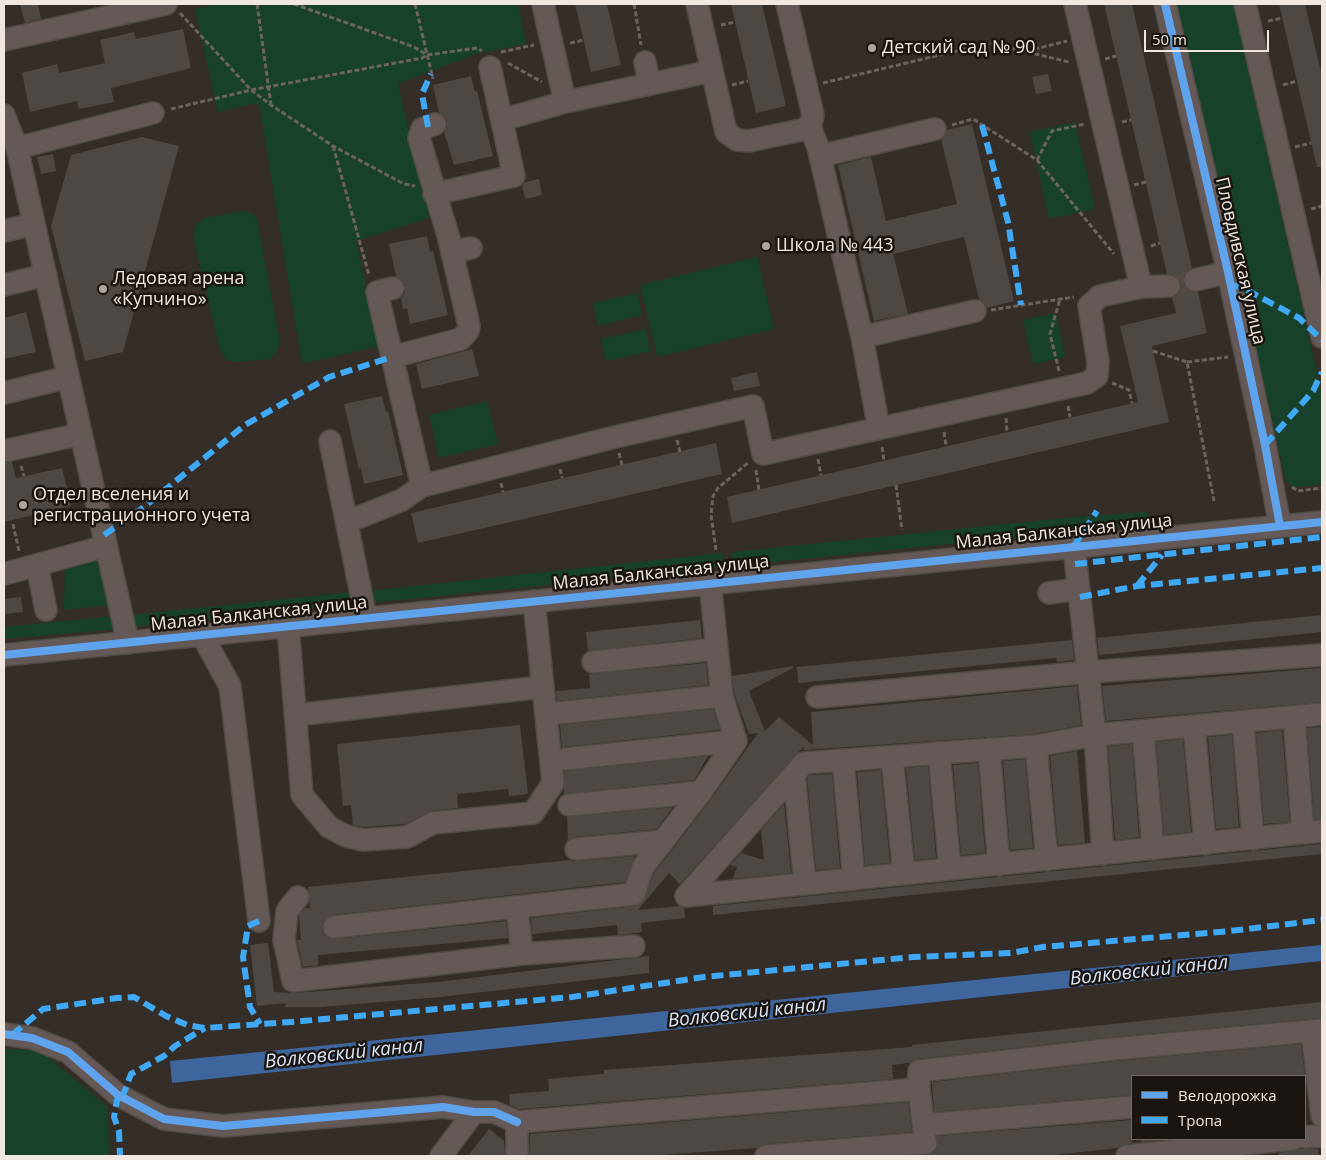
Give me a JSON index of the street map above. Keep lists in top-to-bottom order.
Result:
{
  "streets": {
    "street": ["Пловдивская улица", "Малая Балканская улица"]
  },
  "crossings": [
    ["Пловдивская улица", "Малая Балканская улица"]
  ],
  "water": ["Волковский канал"],
  "places": [
    "Детский сад № 90",
    "Школа № 443",
    "Ледовая арена «Купчино»",
    "Отдел вселения и регистрационного учета"
  ],
  "legend": ["Велодорожка", "Тропа"],
  "scale_bar": "50 m"
}
